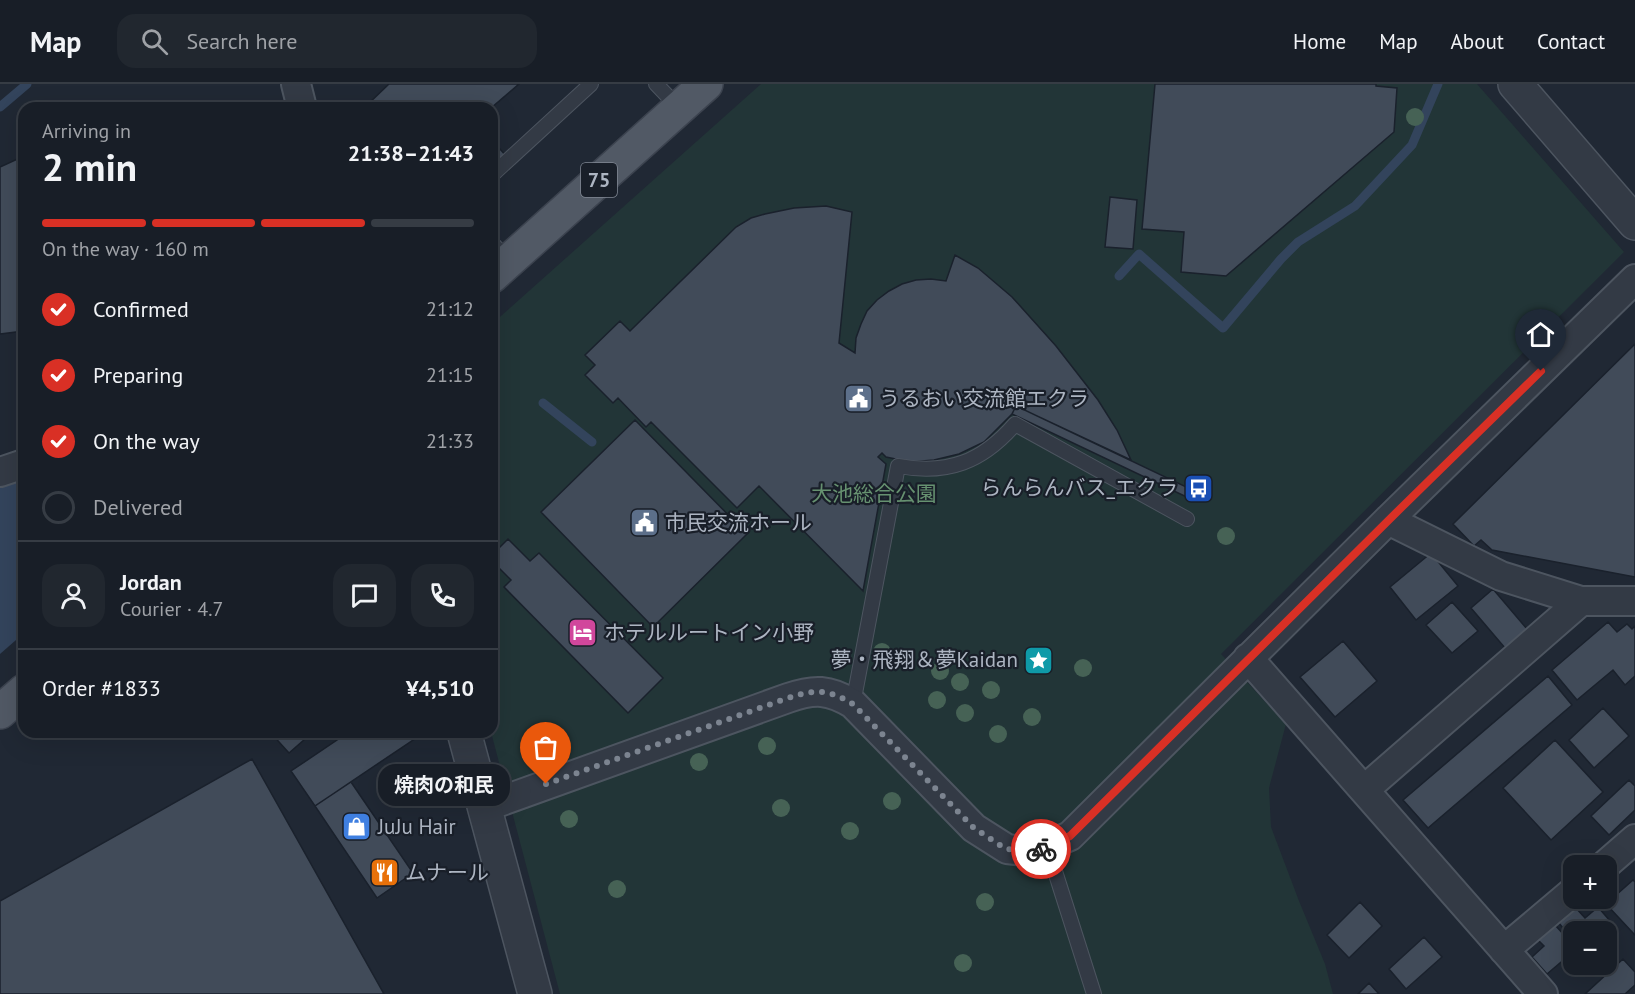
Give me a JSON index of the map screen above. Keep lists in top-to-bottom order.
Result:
{
  "streets": {
    "main road": ["75"]
  },
  "parks": ["大池総合公園"],
  "places": {
    "public building": ["うるおい交流館エクラ", "市民交流ホール"],
    "bus stop": ["らんらんバス_エクラ"],
    "hotel": ["ホテルルートイン小野"],
    "place": ["夢・飛翔＆夢Kaidan"],
    "other": ["焼肉の和民"],
    "shop": ["JuJu Hair"],
    "restaurant": ["ムナール"]
  },
  "page": {
    "header": "Map",
    "search": "Search here",
    "nav": [
      "Home",
      "Map",
      "About",
      "Contact"
    ],
    "heading": ["2 min", "Arriving in", "21:38–21:43"],
    "panel": [
      "Jordan",
      "Courier · 4.7",
      "Order #1833",
      "¥4,510"
    ],
    "bar": "On the way · 160 m",
    "list": [
      ["Confirmed", "21:12"],
      ["Preparing", "21:15"],
      ["On the way", "21:33"],
      "Delivered"
    ],
    "bubble": "焼肉の和民",
    "map_buttons": ["+", "−"]
  }
}
